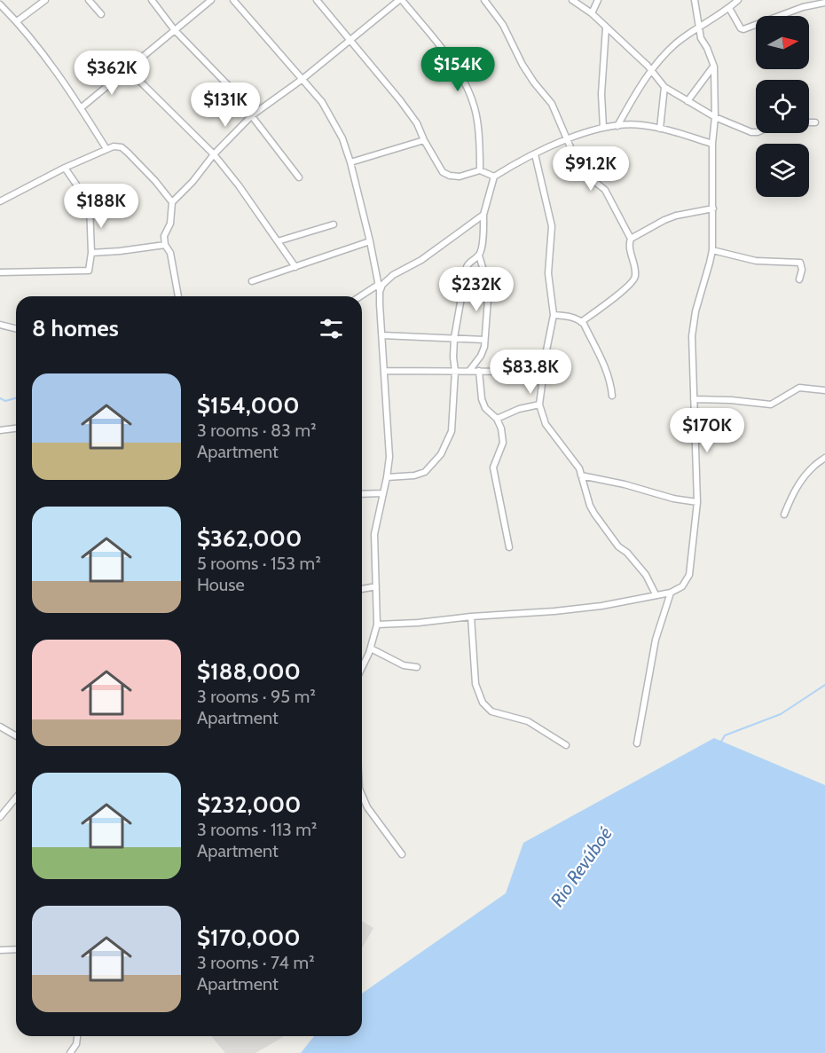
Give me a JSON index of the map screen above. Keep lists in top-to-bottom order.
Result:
{
  "water": ["Rio Revúboé"],
  "north": "right",
  "page": {
    "price": [
      "$154K",
      "$362K",
      "$131K",
      "$91.2K",
      "$188K",
      "$232K",
      "$83.8K",
      "$170K"
    ],
    "heading": "8 homes",
    "list": [
      {
        "name": "$154,000",
        "note": "3 rooms · 83 m² · Apartment"
      },
      {
        "name": "$362,000",
        "note": "5 rooms · 153 m² · House"
      },
      {
        "name": "$188,000",
        "note": "3 rooms · 95 m² · Apartment"
      },
      {
        "name": "$232,000",
        "note": "3 rooms · 113 m² · Apartment"
      },
      {
        "name": "$170,000",
        "note": "3 rooms · 74 m² · Apartment"
      }
    ]
  }
}
